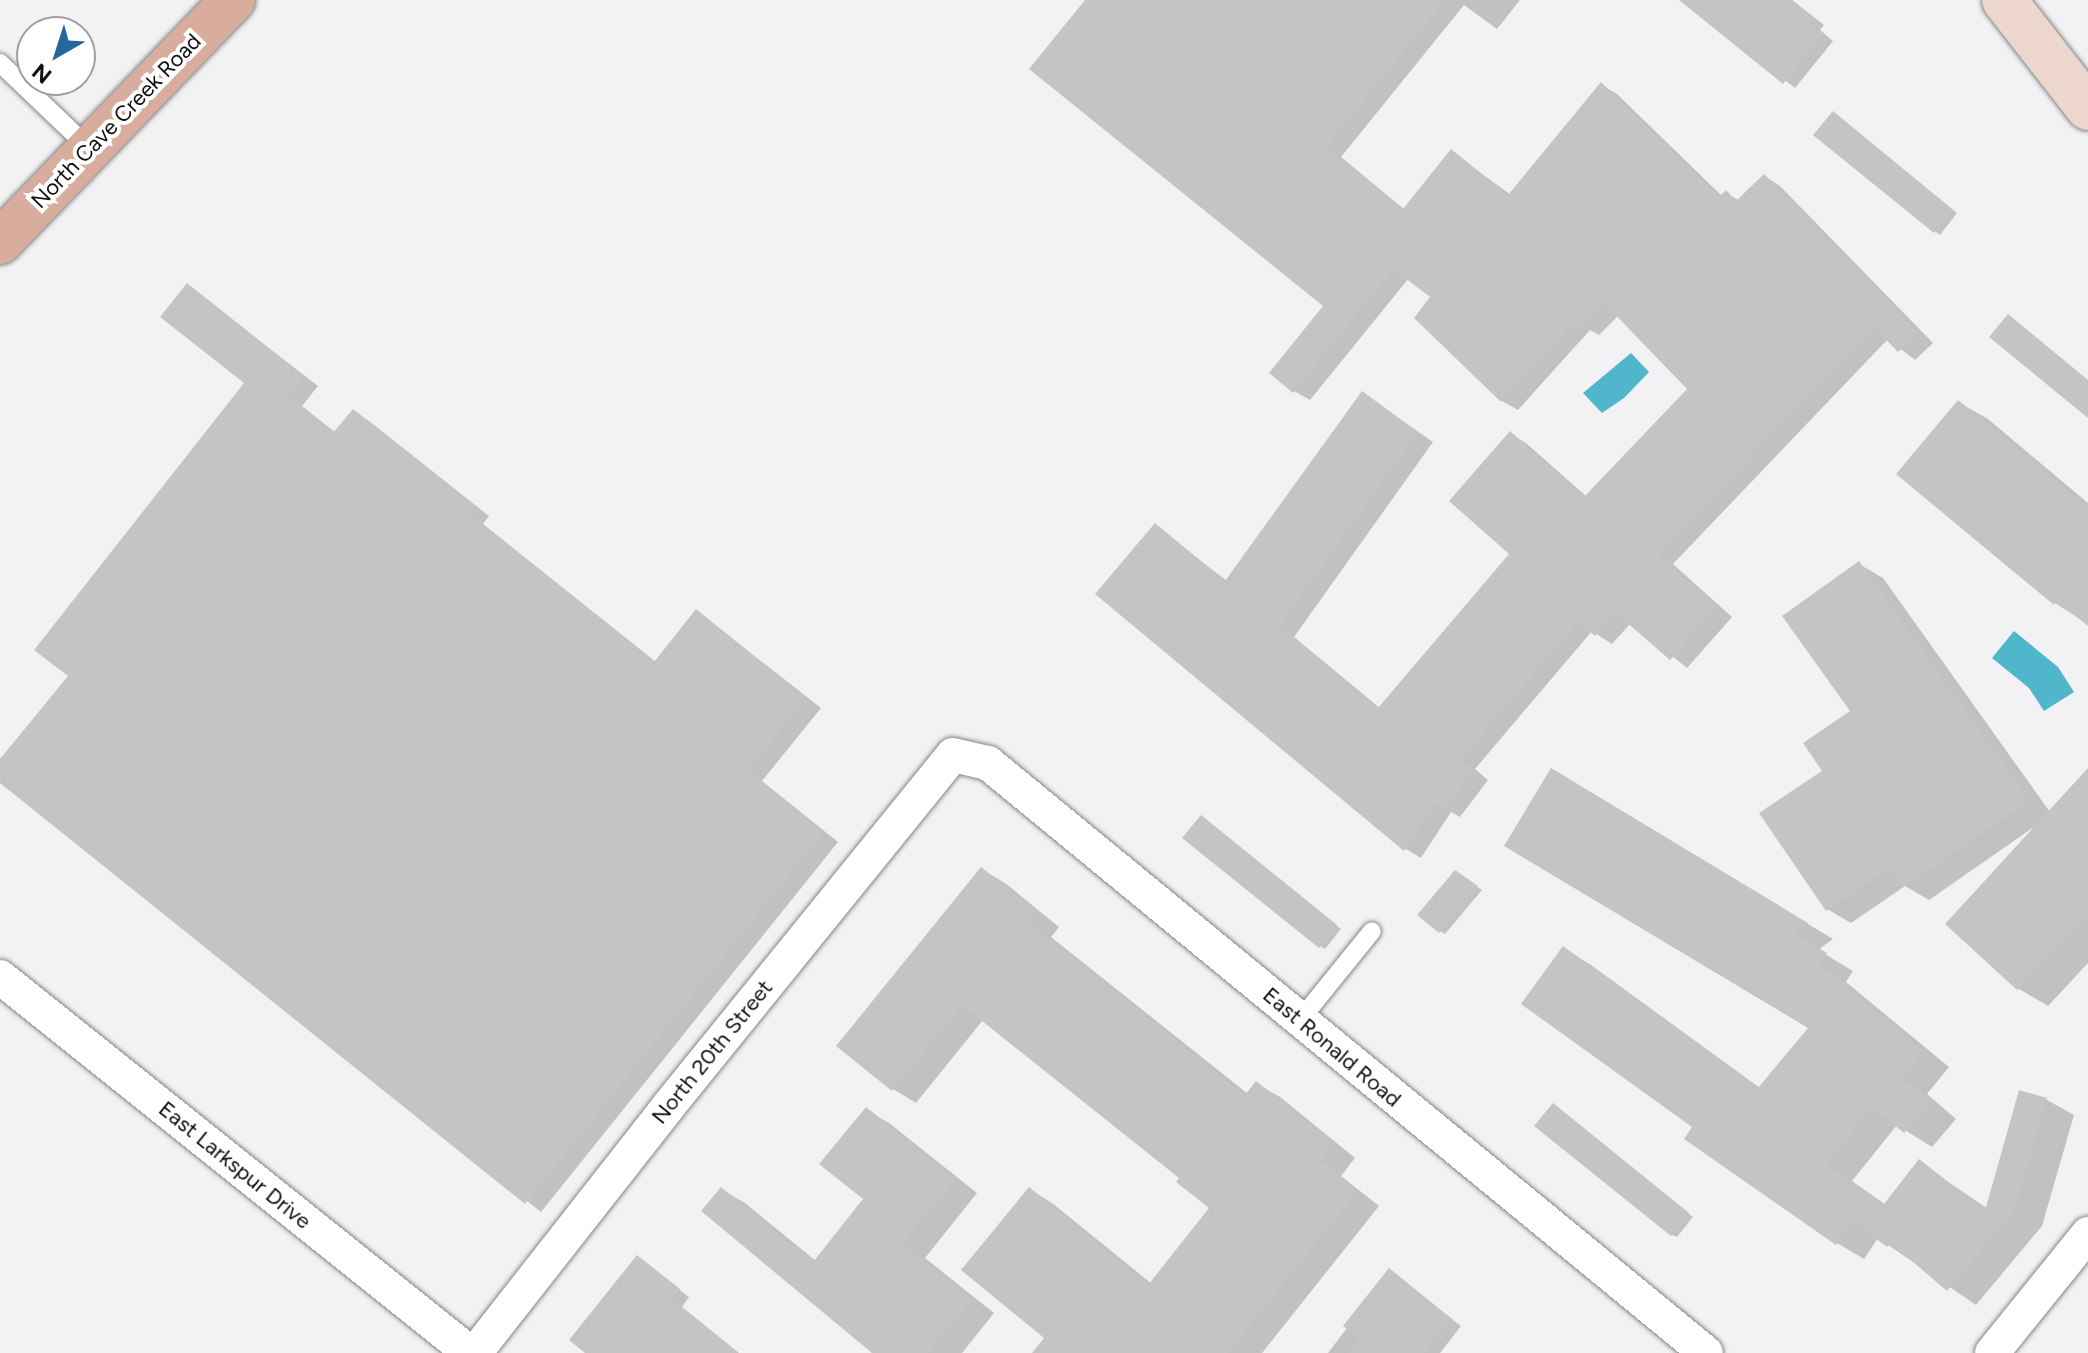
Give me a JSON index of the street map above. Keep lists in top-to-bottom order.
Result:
{
  "streets": {
    "main road": ["North Cave Creek Road"],
    "street": ["East Ronald Road", "North 20th Street", "East Larkspur Drive"]
  },
  "crossings": [
    ["East Ronald Road", "North 20th Street"],
    ["North 20th Street", "East Larkspur Drive"]
  ],
  "north": "bottom left"
}
